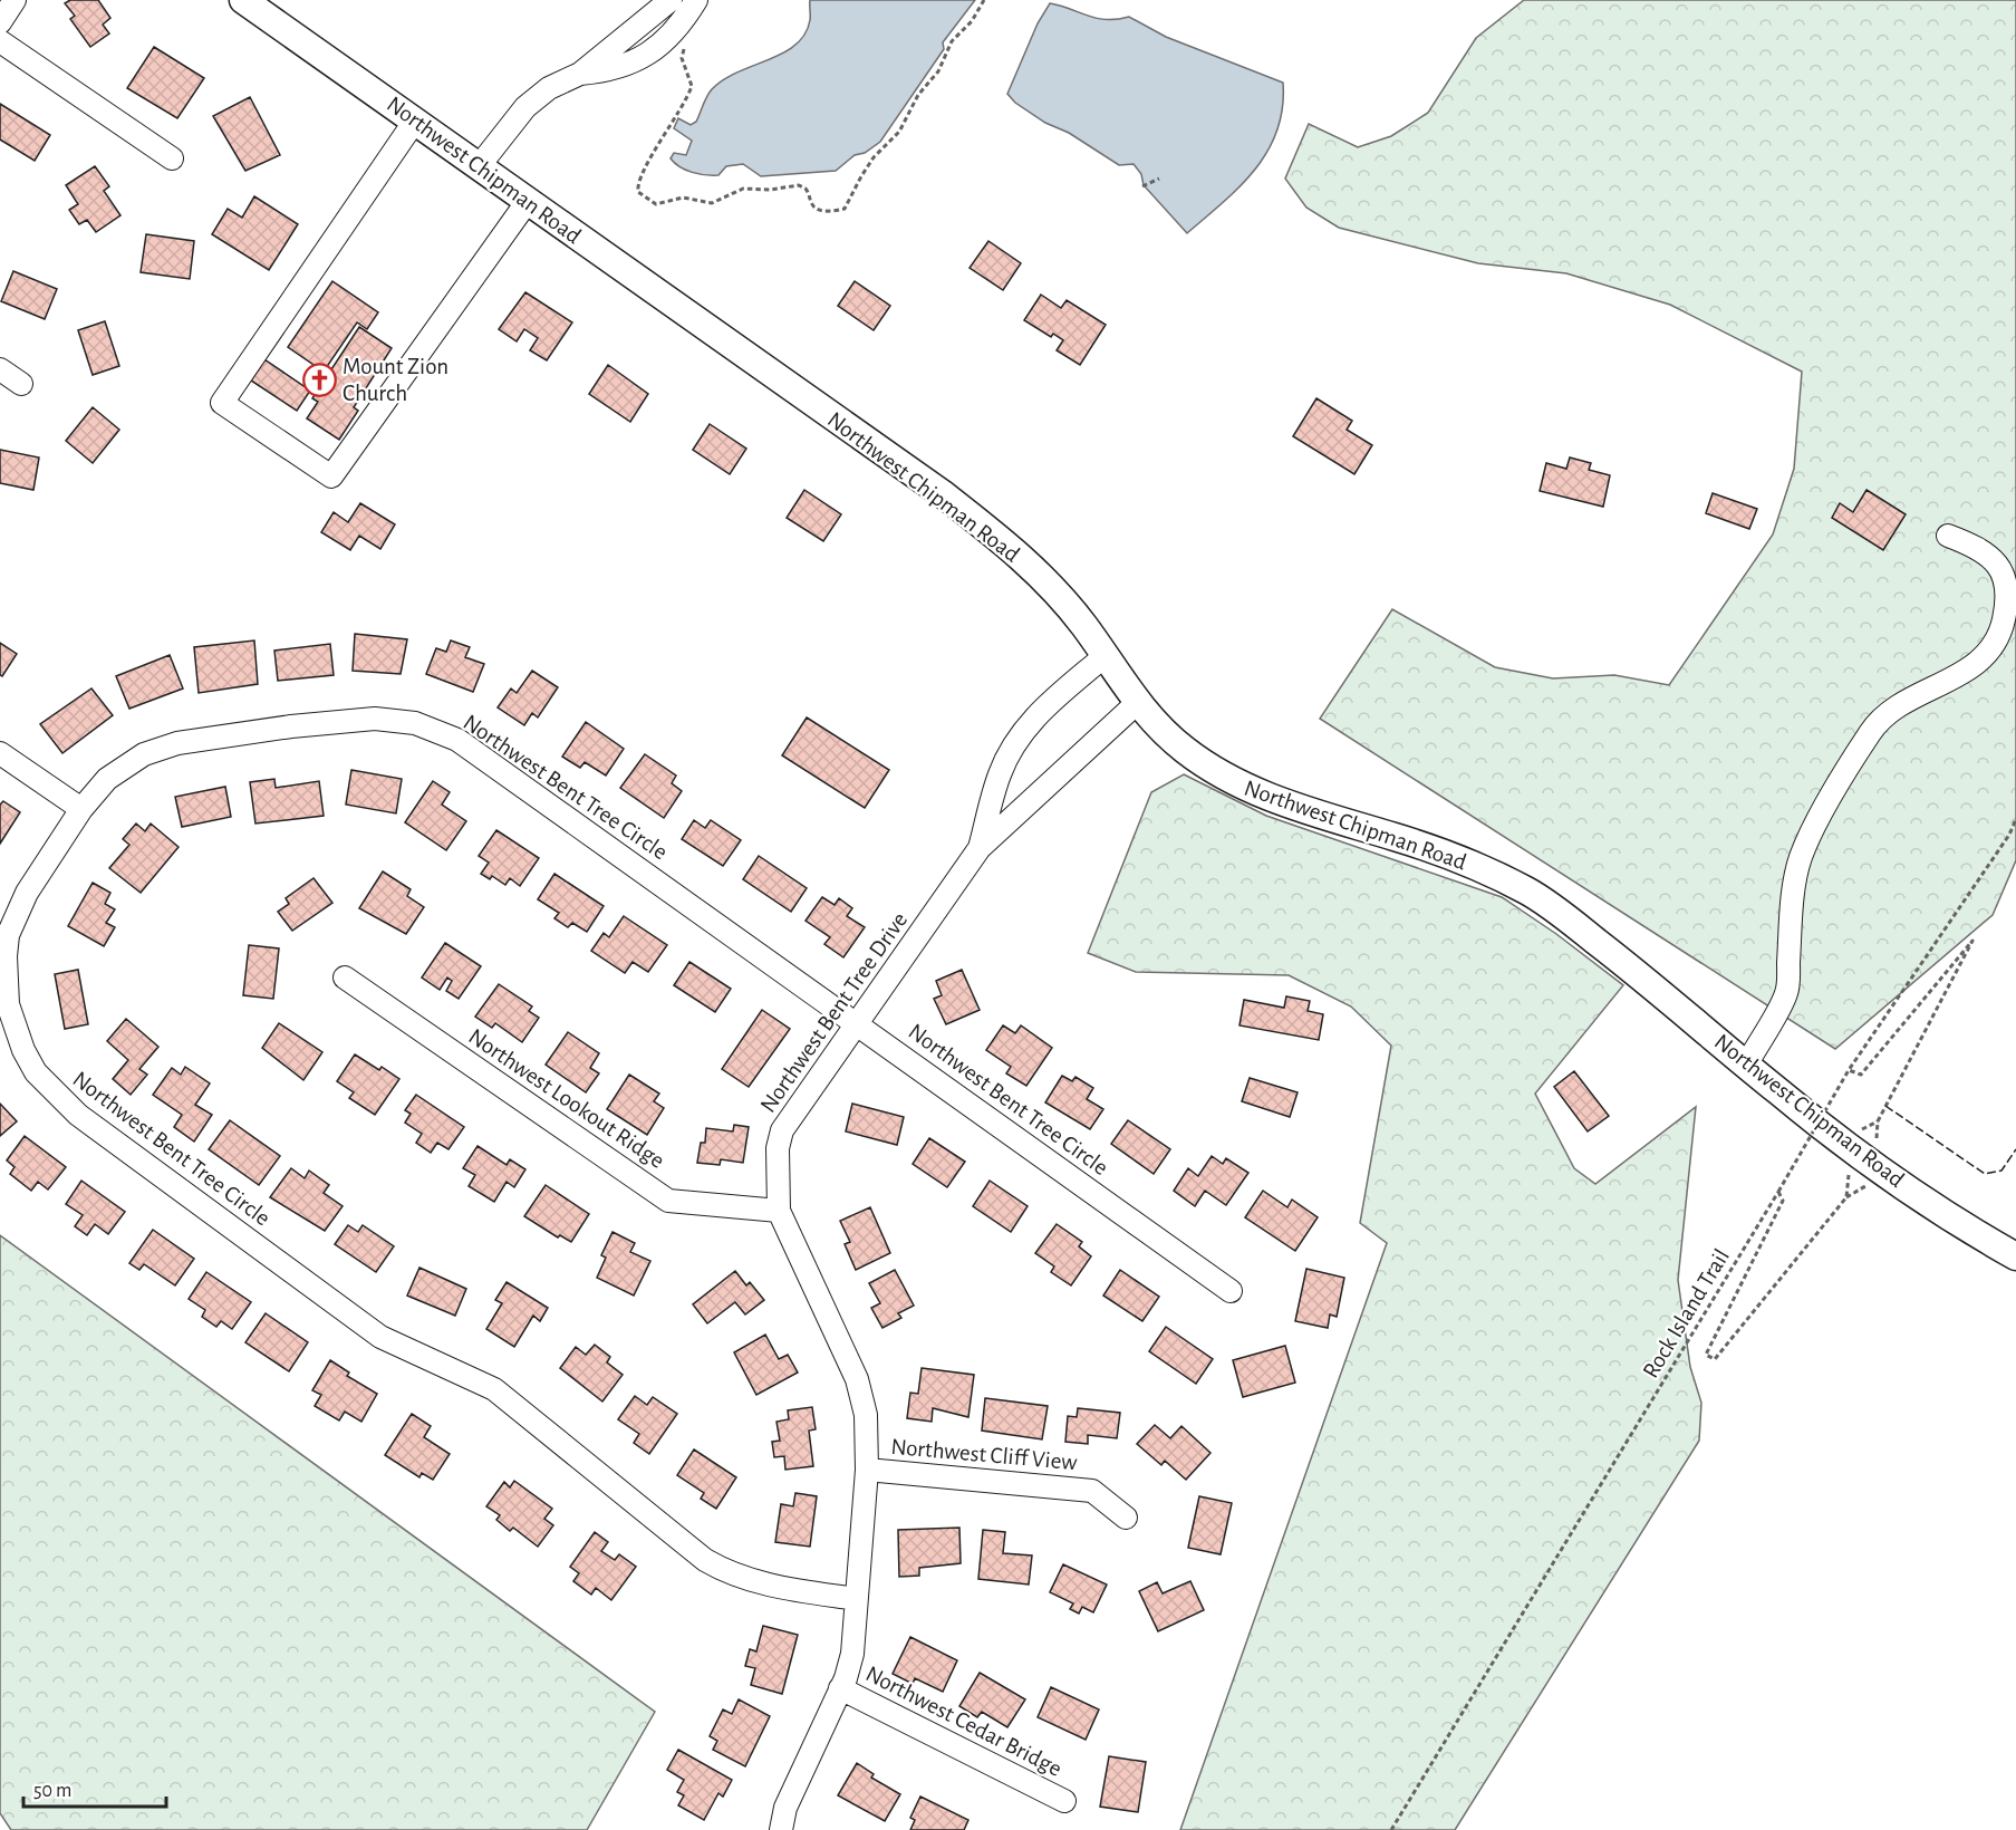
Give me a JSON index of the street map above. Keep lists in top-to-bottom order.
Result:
{
  "streets": {
    "main road": ["Northwest Chipman Road"],
    "street": [
      "Northwest Bent Tree Circle",
      "Northwest Bent Tree Drive",
      "Northwest Lookout Ridge",
      "Northwest Cliff View",
      "Northwest Cedar Bridge"
    ],
    "path": ["Rock Island Trail"]
  },
  "crossings": [
    ["Northwest Chipman Road", "Northwest Bent Tree Drive"],
    ["Northwest Bent Tree Circle", "Northwest Bent Tree Drive"],
    ["Northwest Bent Tree Drive", "Northwest Lookout Ridge"],
    ["Northwest Bent Tree Drive", "Northwest Cliff View"],
    ["Northwest Bent Tree Drive", "Northwest Cedar Bridge"]
  ],
  "places": {
    "church": ["Mount Zion Church"]
  },
  "scale_bar": "50 m"
}
